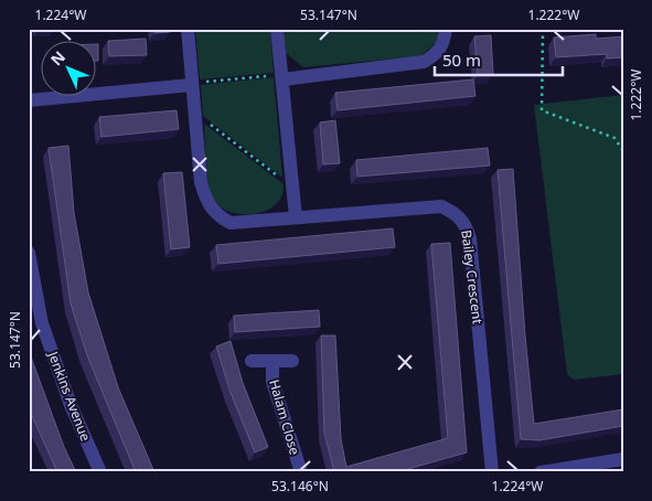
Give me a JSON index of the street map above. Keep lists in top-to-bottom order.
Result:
{
  "streets": {
    "street": ["Bailey Crescent", "Jenkins Avenue", "Halam Close"]
  },
  "scale_bar": "50 m",
  "north": "top left",
  "coordinates": [
    "1.224°W",
    "53.147°N",
    "1.222°W",
    "53.146°N"
  ]
}
